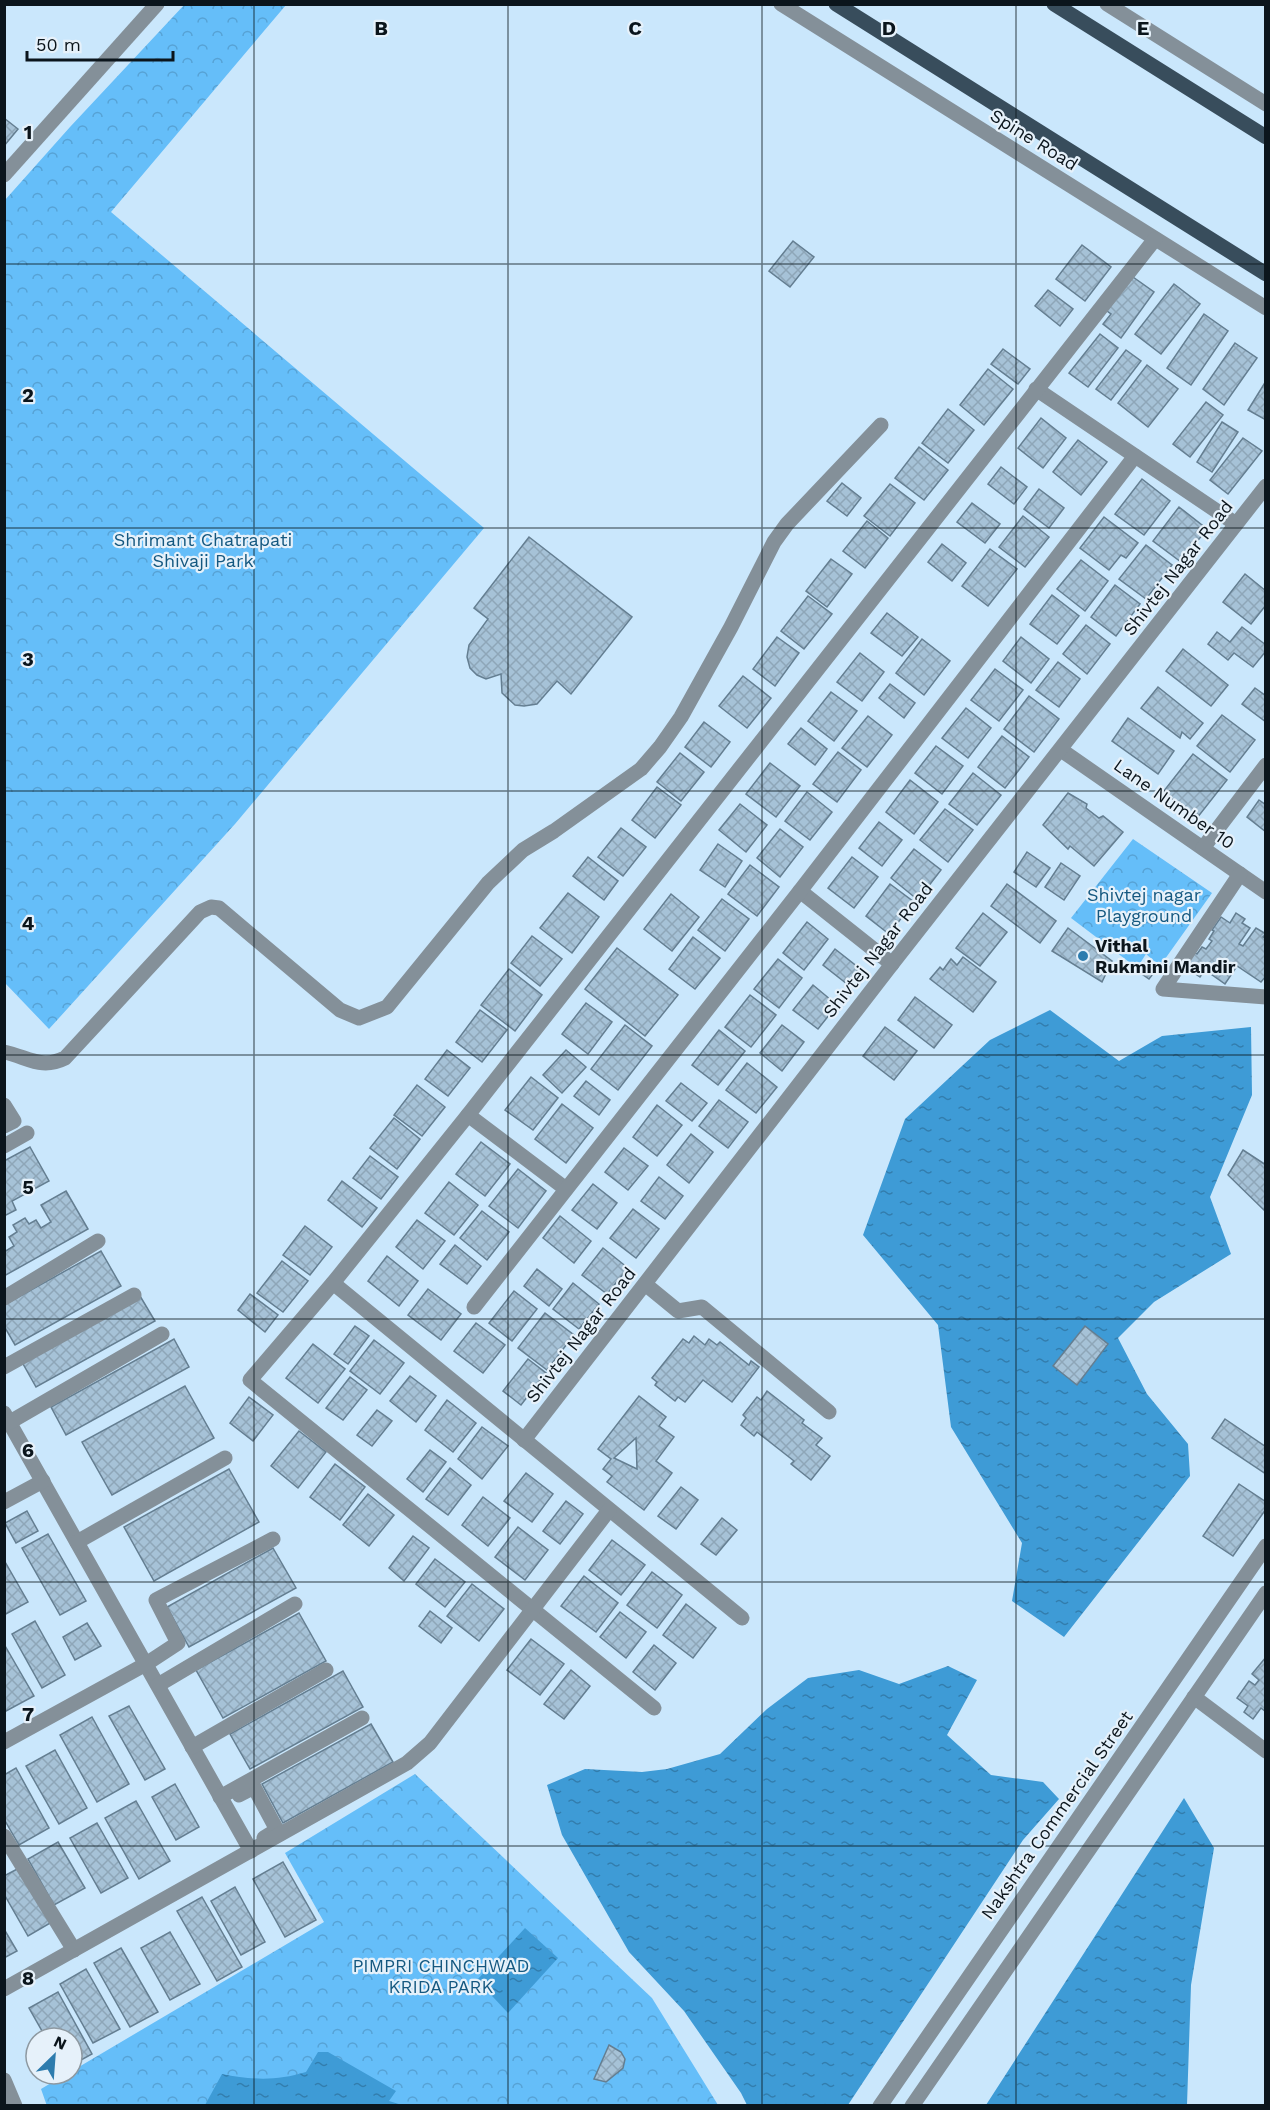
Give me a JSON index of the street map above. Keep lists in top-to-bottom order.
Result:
{
  "streets": {
    "main road": ["Spine Road"],
    "street": ["Shivtej Nagar Road", "Lane Number 10", "Nakshtra Commercial Street"]
  },
  "crossings": [
    ["Shivtej Nagar Road", "Lane Number 10"]
  ],
  "parks": ["Shrimant Chatrapati Shivaji Park", "Shivtej nagar Playground", "PIMPRI CHINCHWAD KRIDA PARK"],
  "places": ["Vithal Rukmini Mandir"],
  "scale_bar": "50 m",
  "north": "top right",
  "grid": {
    "columns": [
      "B",
      "C",
      "D",
      "E"
    ],
    "rows": [
      "1",
      "2",
      "3",
      "4",
      "5",
      "6",
      "7",
      "8"
    ]
  }
}
